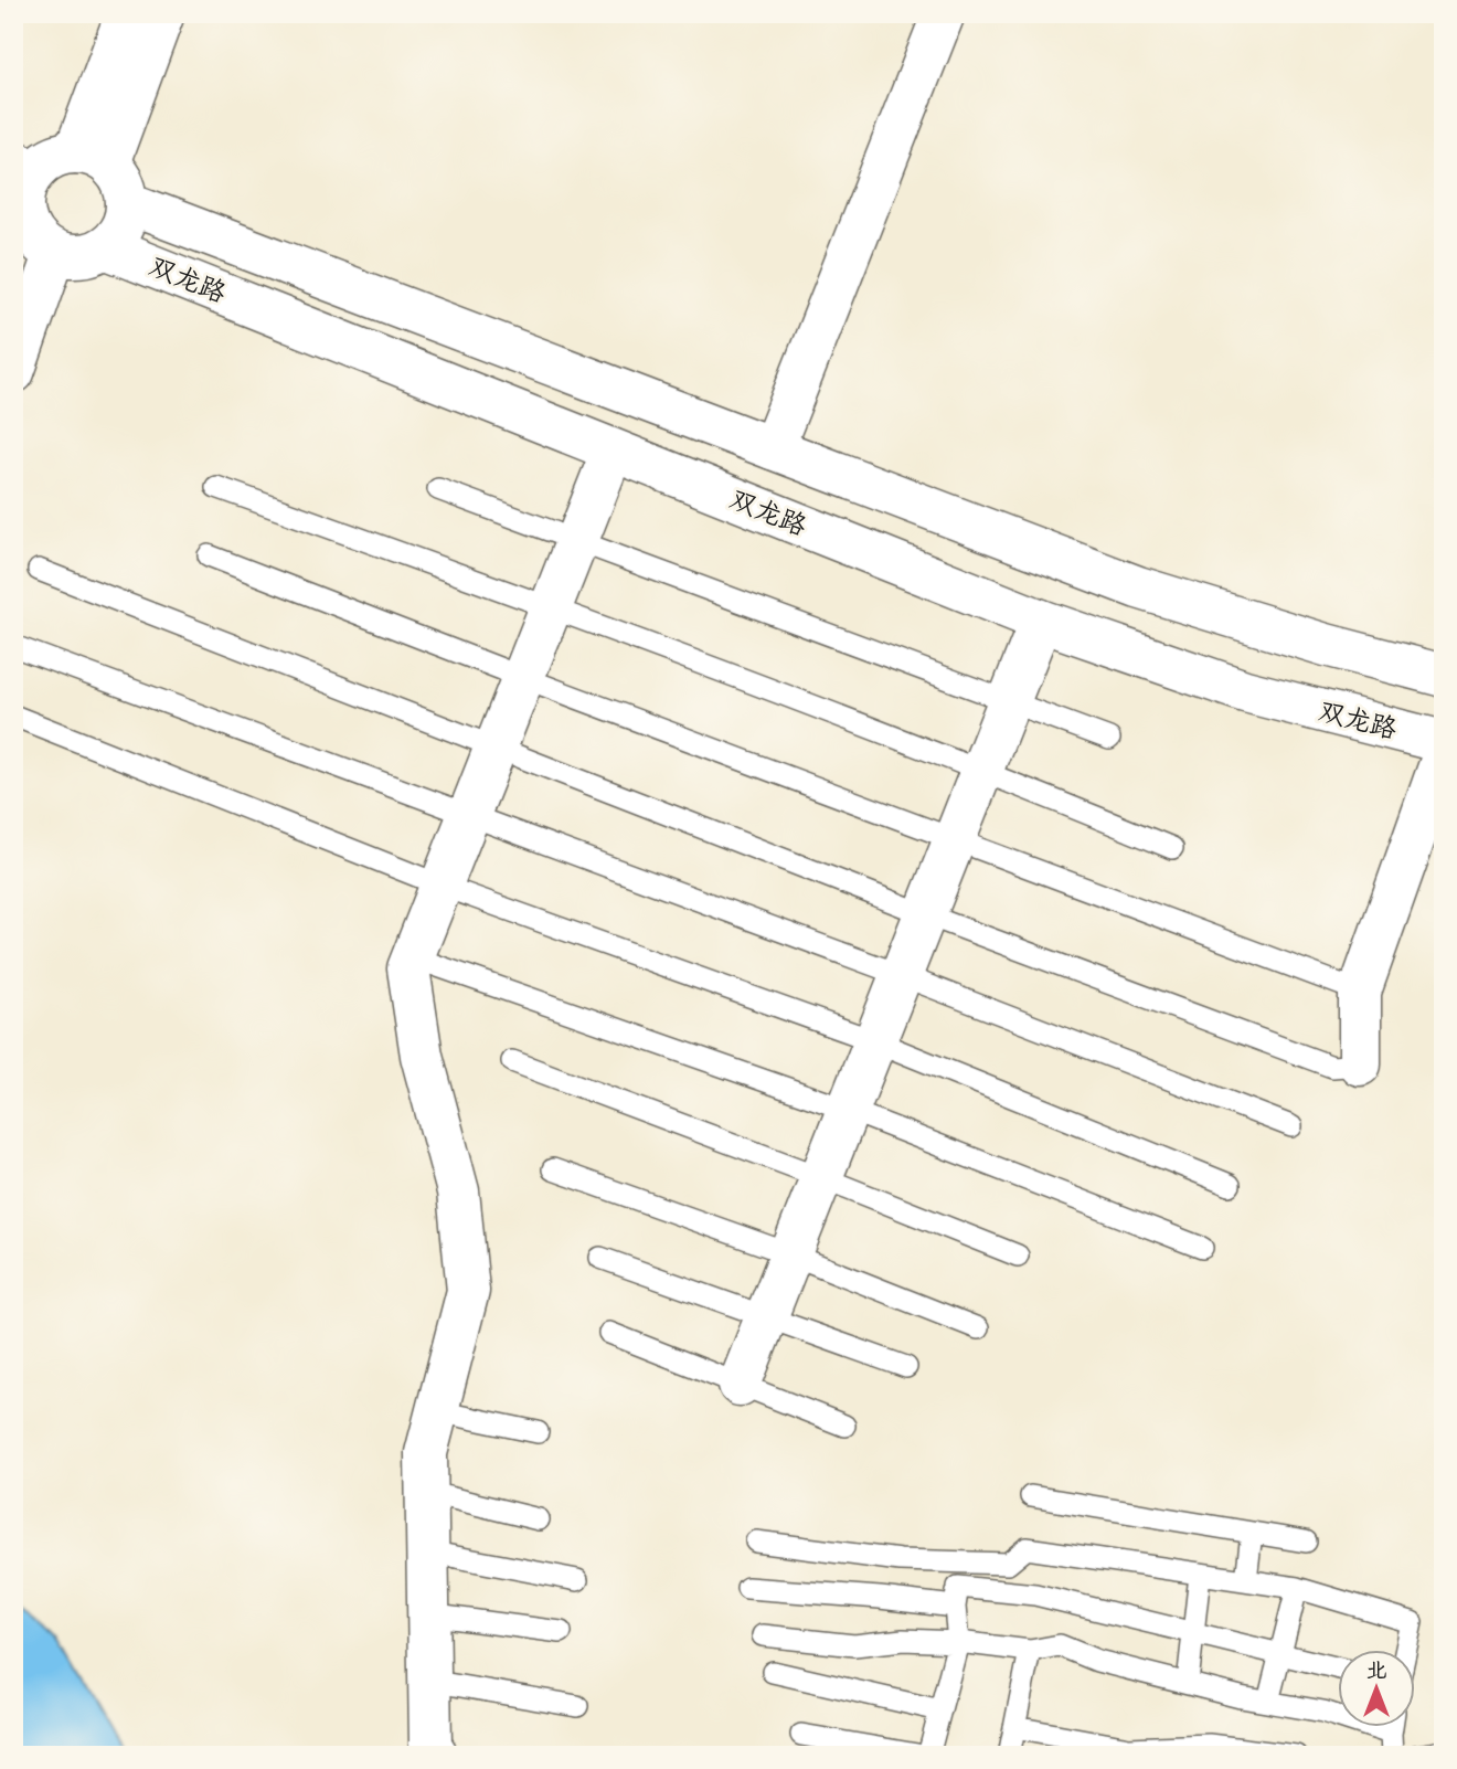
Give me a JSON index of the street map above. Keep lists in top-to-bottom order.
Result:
{
  "streets": {
    "street": ["双龙路"]
  },
  "north": "top"
}
